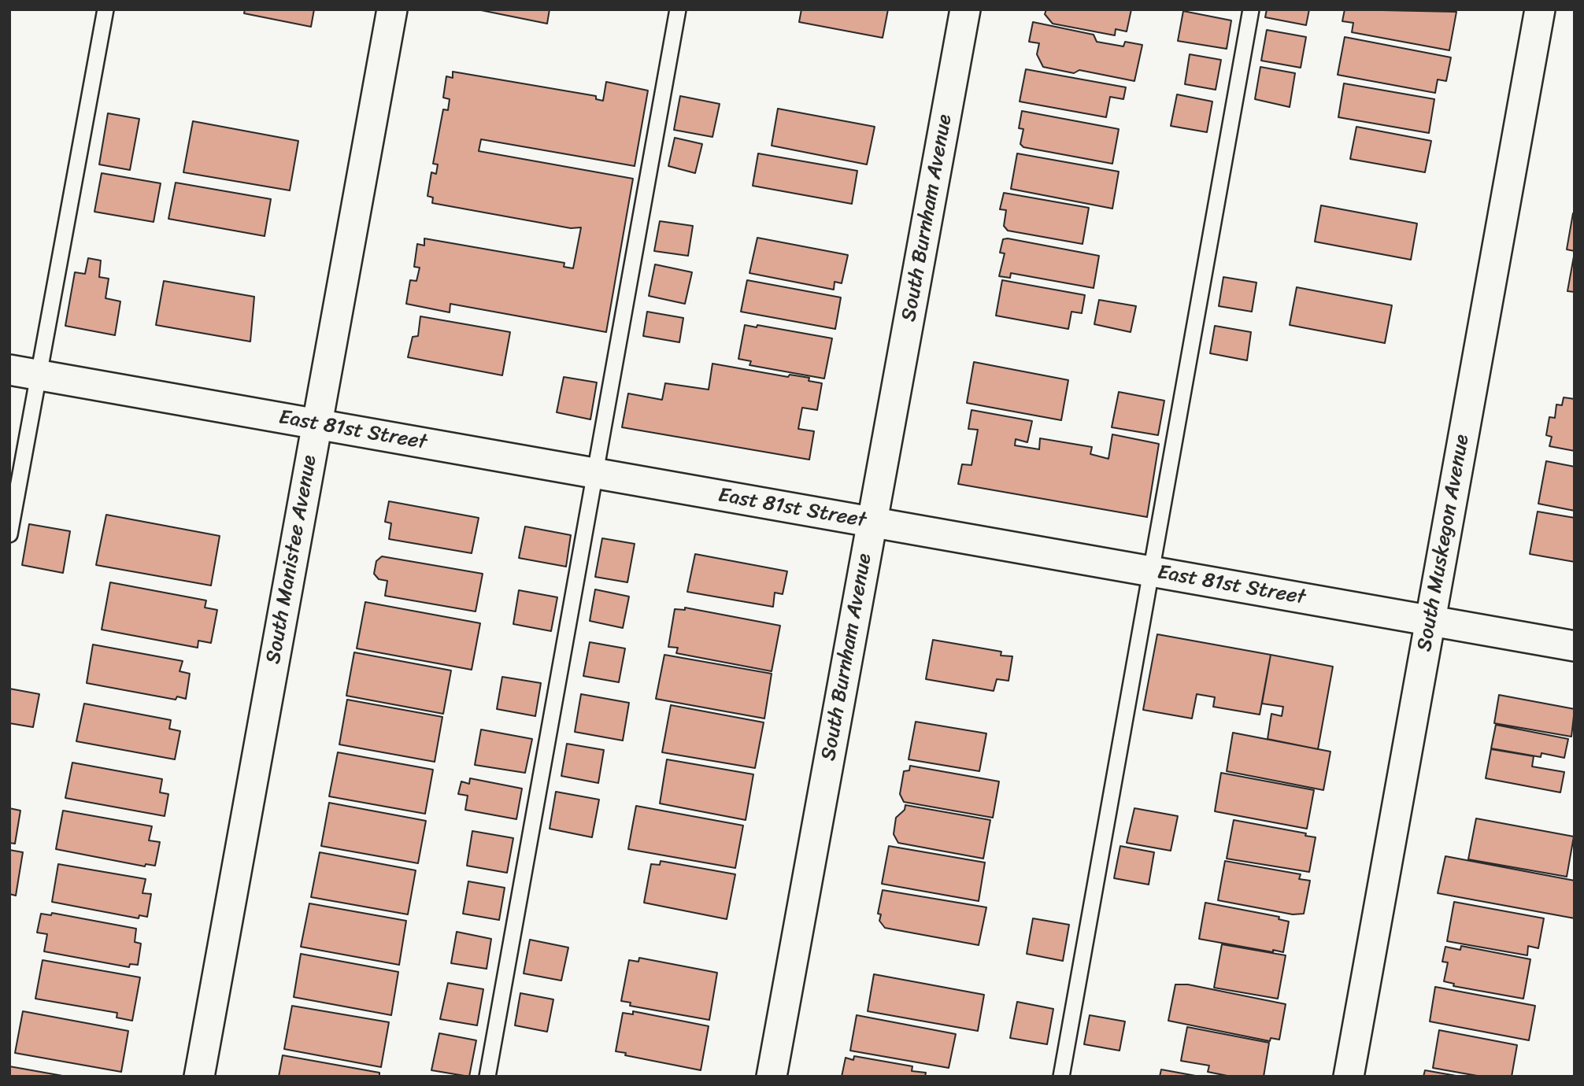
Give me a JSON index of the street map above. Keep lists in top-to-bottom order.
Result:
{
  "streets": {
    "street": [
      "South Burnham Avenue",
      "East 81st Street",
      "South Muskegon Avenue",
      "South Manistee Avenue"
    ]
  },
  "crossings": [
    ["South Burnham Avenue", "East 81st Street"],
    ["East 81st Street", "South Muskegon Avenue"],
    ["East 81st Street", "South Manistee Avenue"]
  ]
}
